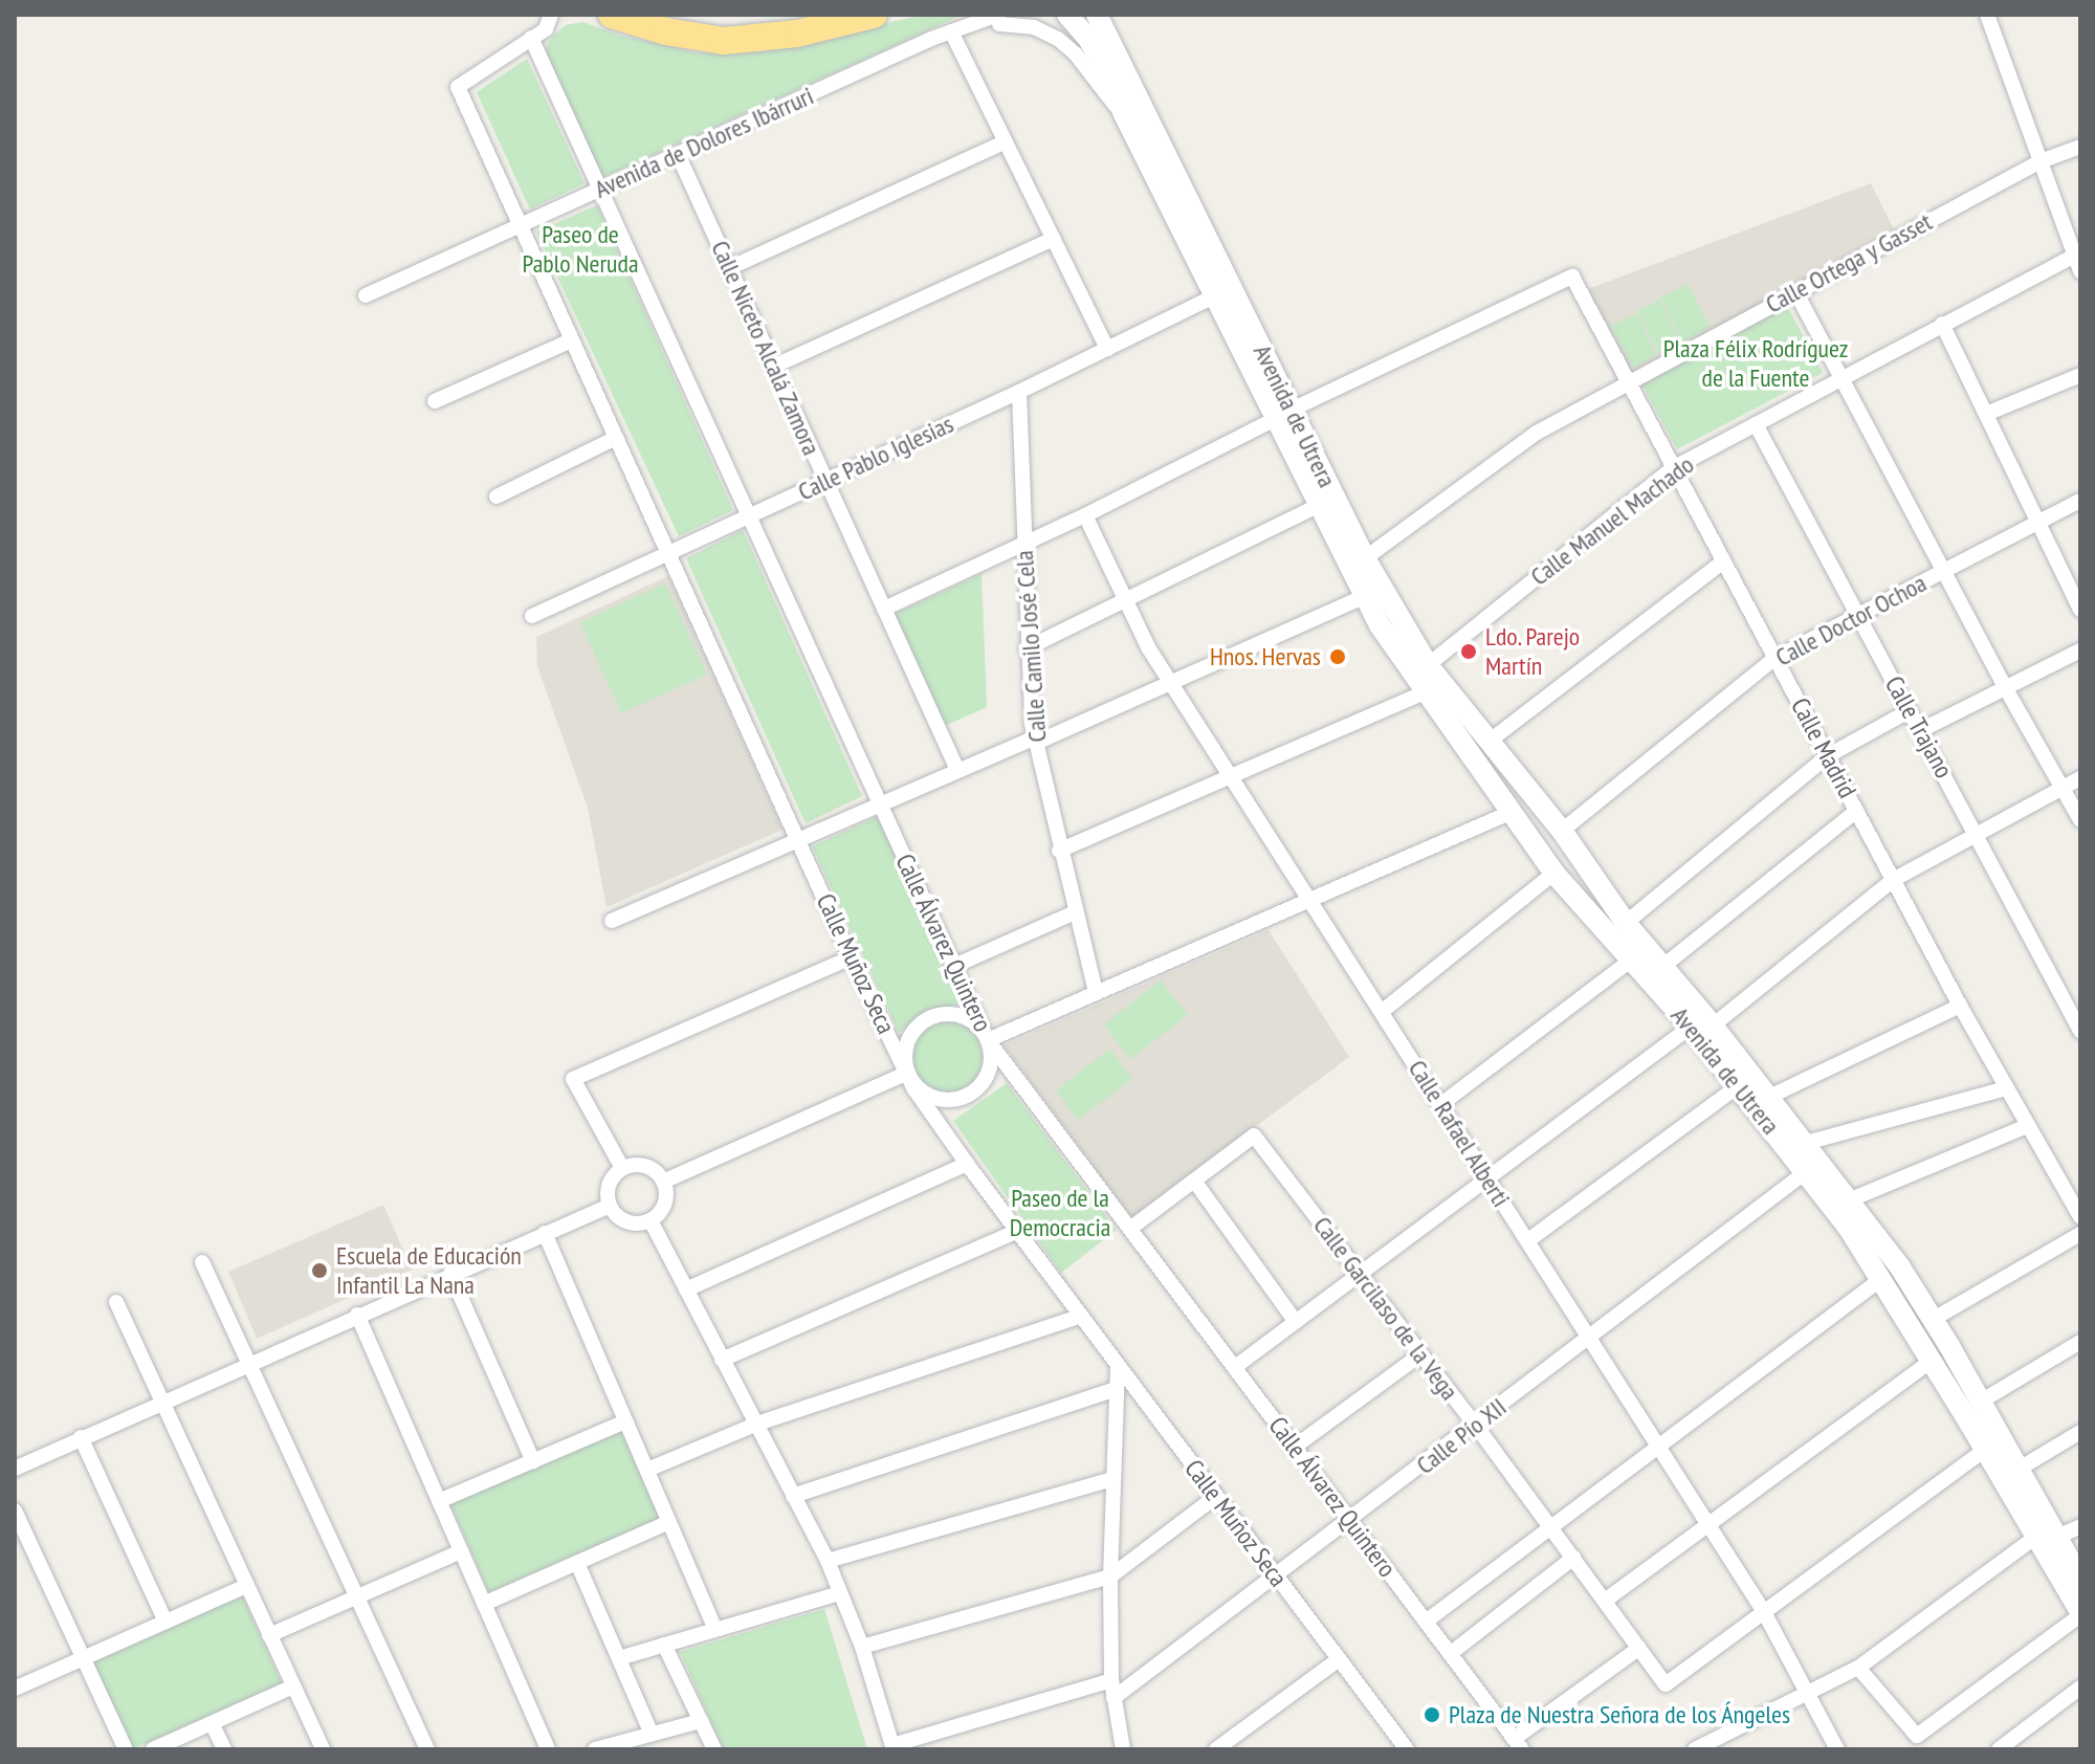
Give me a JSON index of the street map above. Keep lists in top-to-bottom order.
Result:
{
  "streets": {
    "street": [
      "Avenida de Dolores Ibárruri",
      "Calle Ortega y Gasset",
      "Calle Niceto Alcalá Zamora",
      "Avenida de Utrera",
      "Calle Pablo Iglesias",
      "Calle Manuel Machado",
      "Calle Doctor Ochoa",
      "Calle Camilo José Cela",
      "Calle Trajano",
      "Calle Madrid",
      "Calle Álvarez Quintero",
      "Calle Muñoz Seca",
      "Calle Rafael Alberti",
      "Calle Garcilaso de la Vega",
      "Calle Pío XII"
    ]
  },
  "crossings": [
    ["Avenida de Dolores Ibárruri", "Calle Niceto Alcalá Zamora"],
    ["Avenida de Dolores Ibárruri", "Avenida de Utrera"],
    ["Avenida de Dolores Ibárruri", "Calle Álvarez Quintero"],
    ["Avenida de Dolores Ibárruri", "Calle Muñoz Seca"],
    ["Calle Ortega y Gasset", "Avenida de Utrera"],
    ["Calle Ortega y Gasset", "Calle Madrid"],
    ["Calle Niceto Alcalá Zamora", "Calle Pablo Iglesias"],
    ["Avenida de Utrera", "Calle Pablo Iglesias"],
    ["Avenida de Utrera", "Calle Manuel Machado"],
    ["Avenida de Utrera", "Calle Doctor Ochoa"],
    ["Avenida de Utrera", "Calle Madrid"],
    ["Avenida de Utrera", "Calle Pío XII"],
    ["Calle Pablo Iglesias", "Calle Camilo José Cela"],
    ["Calle Pablo Iglesias", "Calle Álvarez Quintero"],
    ["Calle Pablo Iglesias", "Calle Muñoz Seca"],
    ["Calle Manuel Machado", "Calle Trajano"],
    ["Calle Manuel Machado", "Calle Madrid"],
    ["Calle Doctor Ochoa", "Calle Trajano"],
    ["Calle Doctor Ochoa", "Calle Madrid"],
    ["Calle Álvarez Quintero", "Calle Muñoz Seca"],
    ["Calle Álvarez Quintero", "Calle Pío XII"],
    ["Calle Muñoz Seca", "Calle Pío XII"],
    ["Calle Rafael Alberti", "Calle Garcilaso de la Vega"],
    ["Calle Rafael Alberti", "Calle Pío XII"],
    ["Calle Garcilaso de la Vega", "Calle Pío XII"]
  ],
  "parks": ["Paseo de Pablo Neruda", "Plaza Félix Rodríguez de la Fuente", "Paseo de la Democracia"],
  "places": [
    "Ldo. Parejo Martín",
    "Hnos. Hervas",
    "Escuela de Educación Infantil La Nana",
    "Plaza de Nuestra Señora de los Ángeles"
  ]
}
